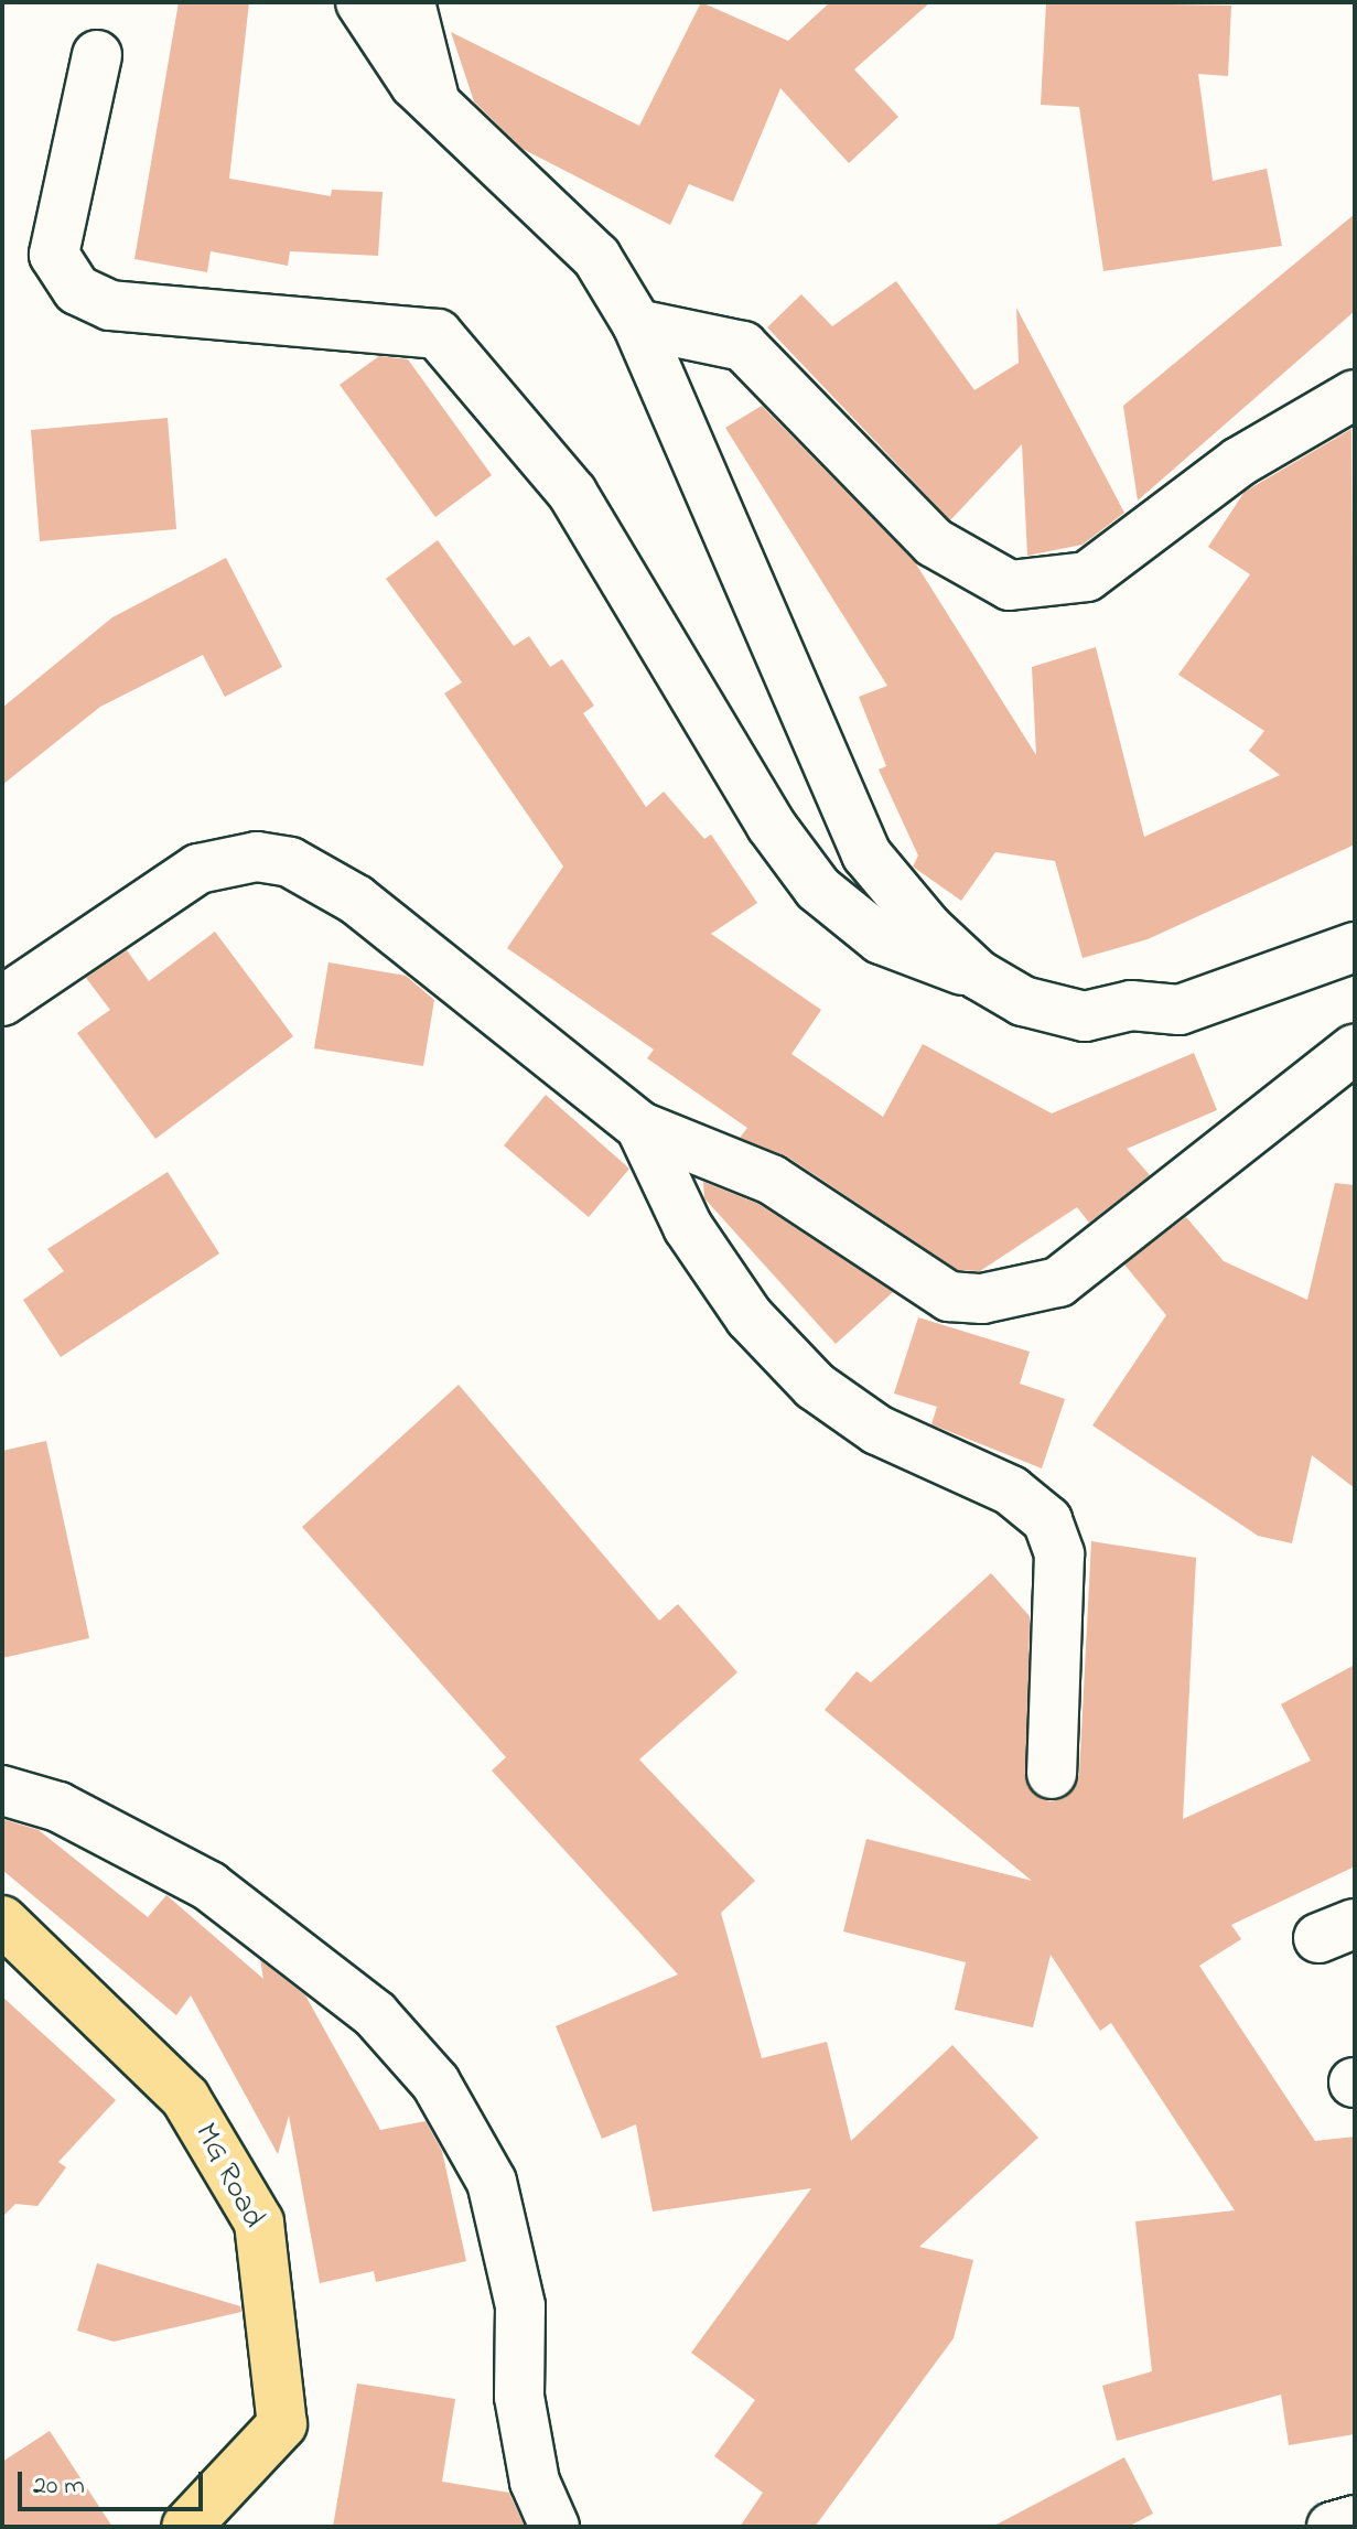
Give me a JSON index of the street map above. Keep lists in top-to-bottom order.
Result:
{
  "streets": {
    "main road": ["MG Road"]
  },
  "scale_bar": "20 m"
}
